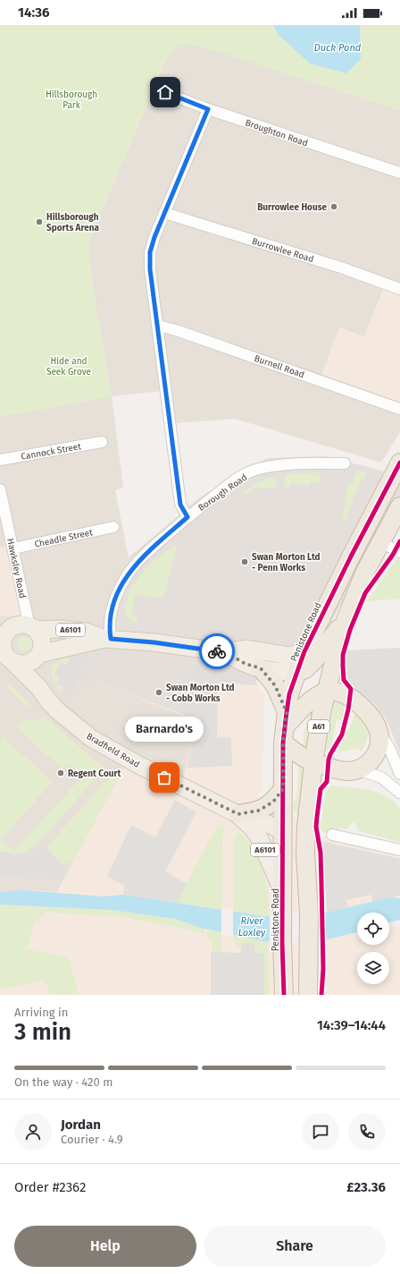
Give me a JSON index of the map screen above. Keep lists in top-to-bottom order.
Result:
{
  "streets": {
    "highway": ["Penistone Road", "A61"],
    "main road": ["A6101", "Bradfield Road"],
    "street": [
      "Broughton Road",
      "Burrowlee Road",
      "Burnell Road",
      "Cannock Street",
      "Borough Road",
      "Cheadle Street",
      "Hawksley Road"
    ]
  },
  "crossings": [
    ["Borough Road", "A6101"],
    ["Cheadle Street", "Hawksley Road"],
    ["Hawksley Road", "A6101"],
    ["Hawksley Road", "Bradfield Road"],
    ["A6101", "Penistone Road"],
    ["A6101", "Bradfield Road"]
  ],
  "water": ["Duck Pond", "River Loxley"],
  "parks": ["Hillsborough Park", "Hide and Seek Grove"],
  "places": [
    "Burrowlee House",
    "Hillsborough Sports Arena",
    "Swan Morton Ltd - Penn Works",
    "Swan Morton Ltd - Cobb Works",
    "Regent Court",
    "Barnardo's"
  ],
  "page": {
    "status": "14:36",
    "bubble": "Barnardo's",
    "heading": ["3 min", "Arriving in", "14:39–14:44"],
    "panel": [
      "Jordan",
      "Courier · 4.9",
      "Order #2362",
      "£23.36"
    ],
    "bar": "On the way · 420 m",
    "buttons": ["Help", "Share"]
  }
}
